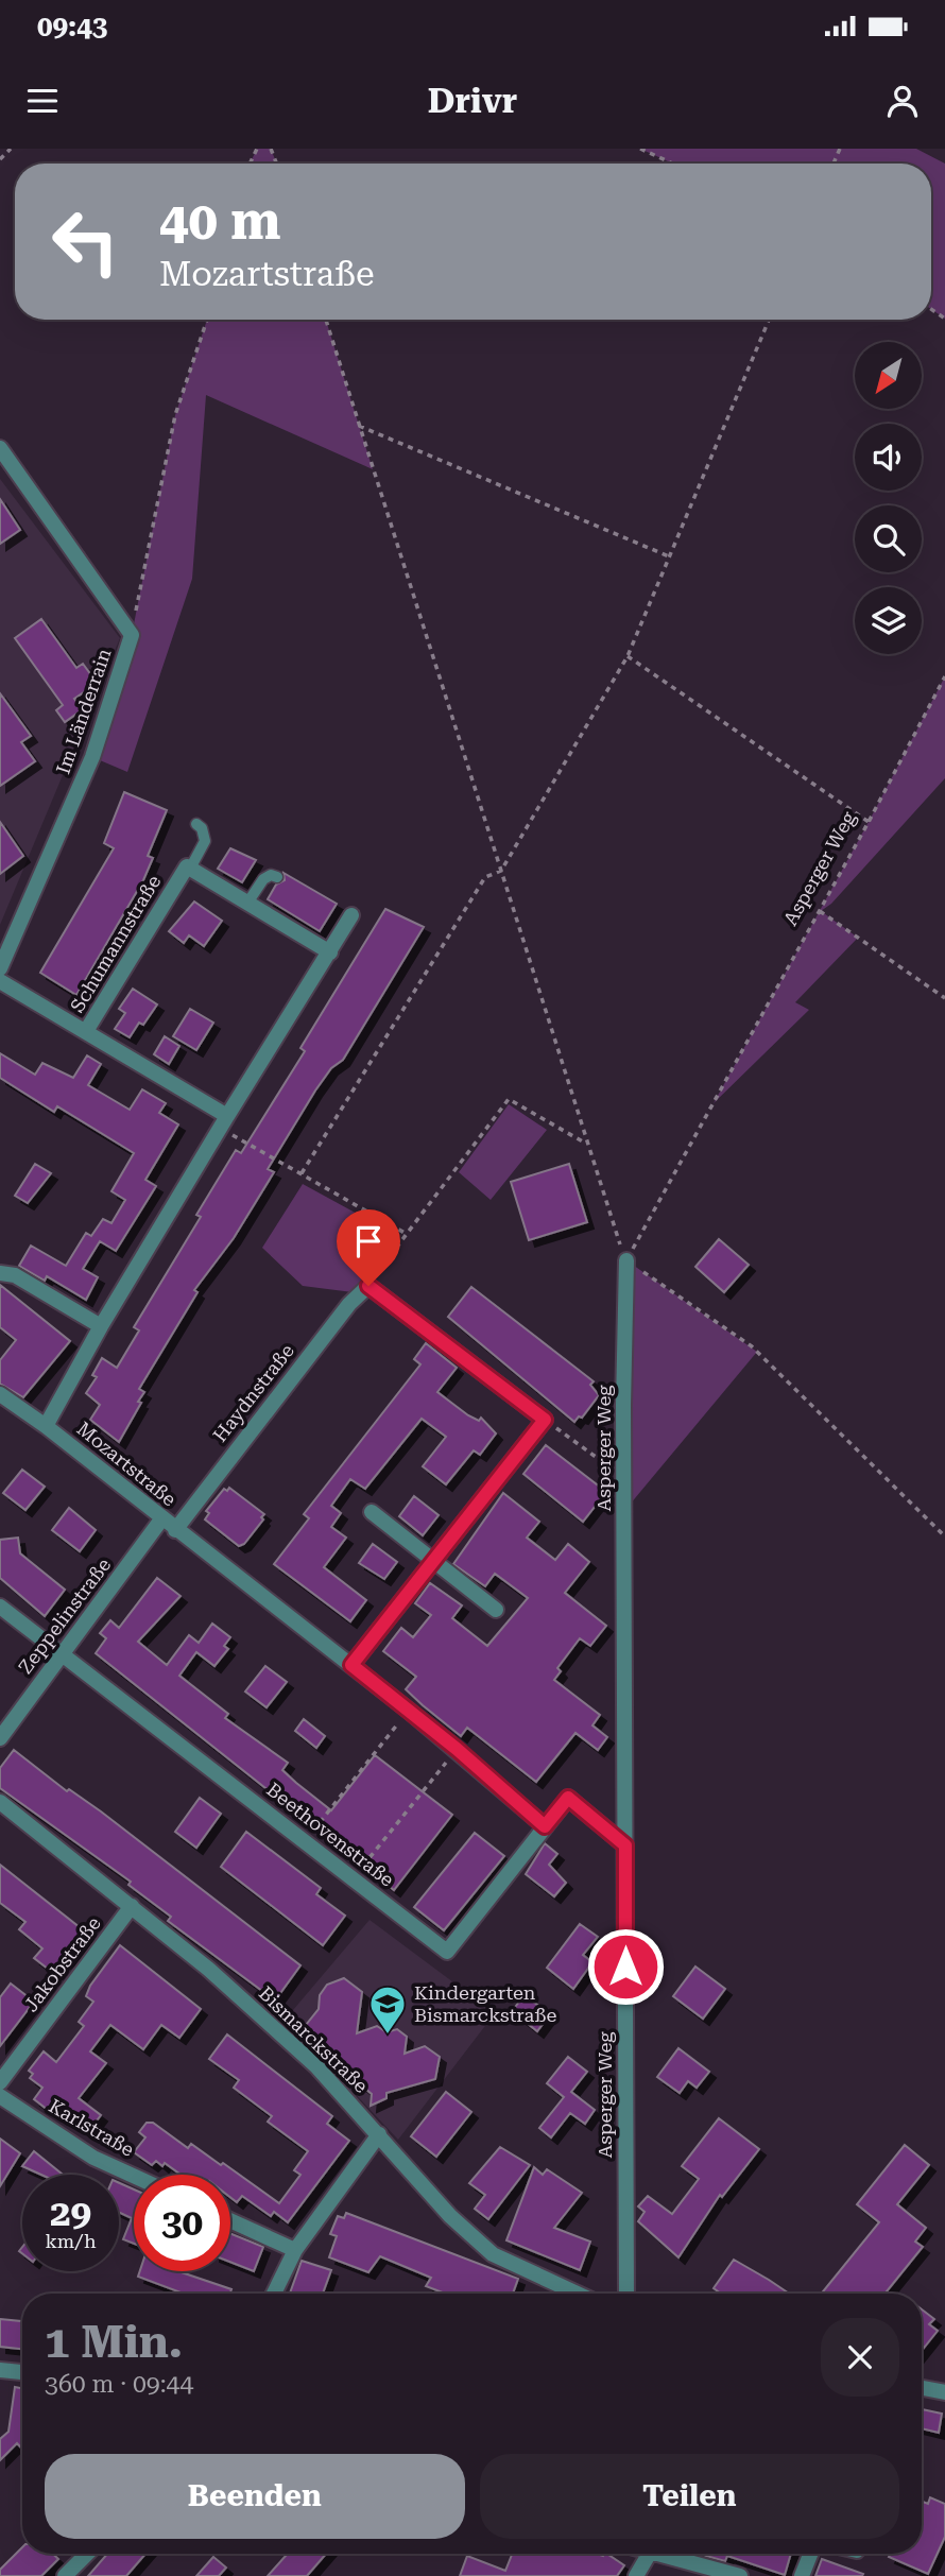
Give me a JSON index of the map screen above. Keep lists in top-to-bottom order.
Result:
{
  "streets": {
    "street": [
      "Im Länderrain",
      "Asperger Weg",
      "Schumannstraße",
      "Haydnstraße",
      "Mozartstraße",
      "Zeppelinstraße",
      "Beethovenstraße",
      "Jakobstraße",
      "Bismarckstraße",
      "Karlstraße"
    ]
  },
  "crossings": [
    ["Haydnstraße", "Mozartstraße"],
    ["Mozartstraße", "Zeppelinstraße"],
    ["Mozartstraße", "Beethovenstraße"],
    ["Zeppelinstraße", "Beethovenstraße"],
    ["Jakobstraße", "Bismarckstraße"]
  ],
  "places": {
    "school or university": ["Kindergarten Bismarckstraße"]
  },
  "north": "bottom left",
  "page": {
    "status": "09:43",
    "header": "Drivr",
    "turn": ["40 m", "Mozartstraße"],
    "speed": "29 km/h",
    "limit": "30",
    "heading": ["1 Min.", "360 m · 09:44"],
    "buttons": ["Beenden", "Teilen"]
  }
}
